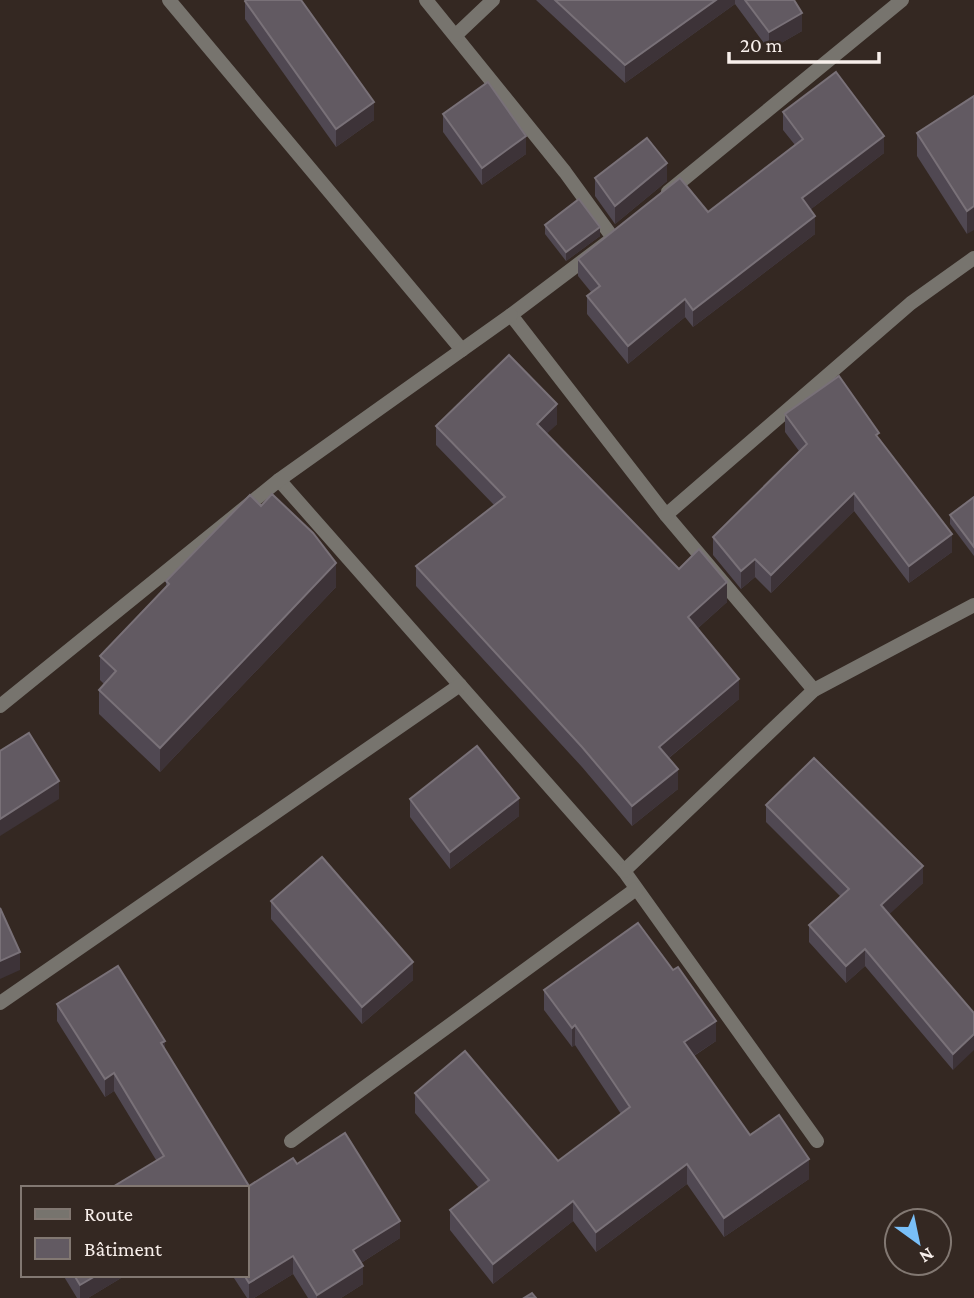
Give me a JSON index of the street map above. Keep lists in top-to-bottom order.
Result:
{
  "legend": ["Route", "Bâtiment"],
  "scale_bar": "20 m",
  "north": "bottom right"
}
